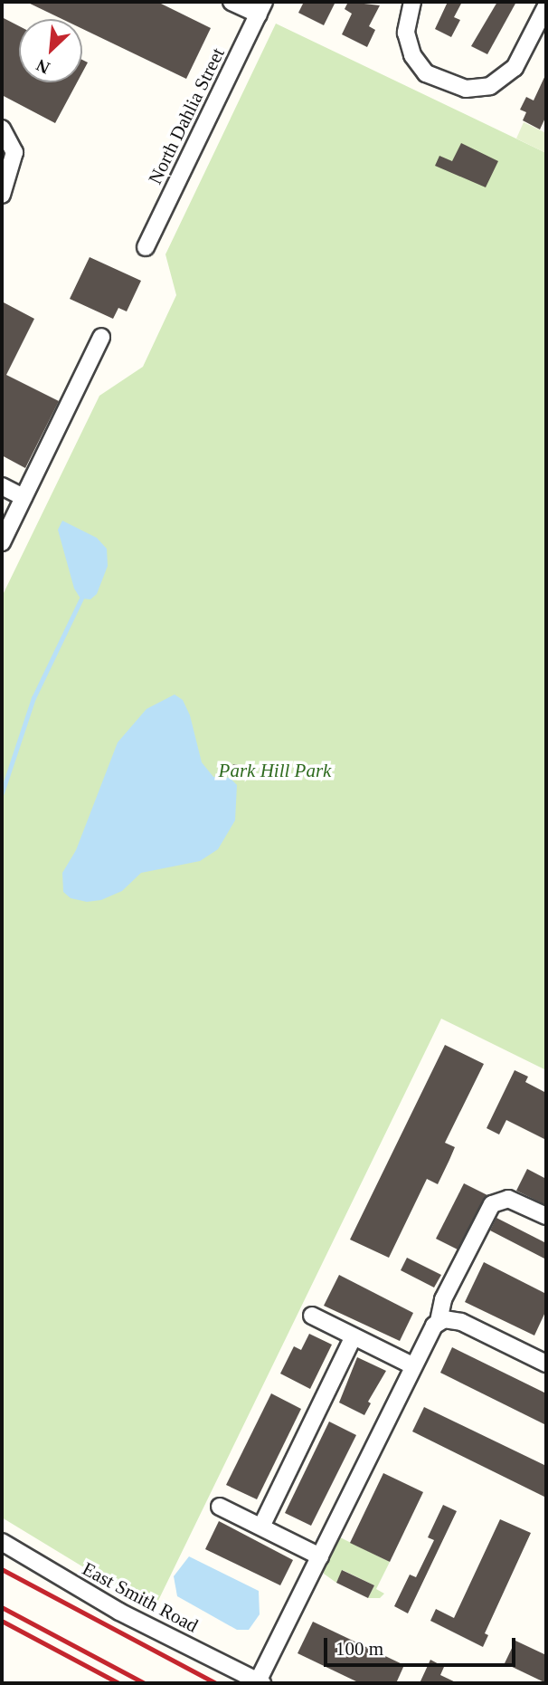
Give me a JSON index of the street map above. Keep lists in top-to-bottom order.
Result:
{
  "streets": {
    "street": ["North Dahlia Street", "East Smith Road"]
  },
  "parks": ["Park Hill Park"],
  "scale_bar": "100 m",
  "north": "bottom left"
}
